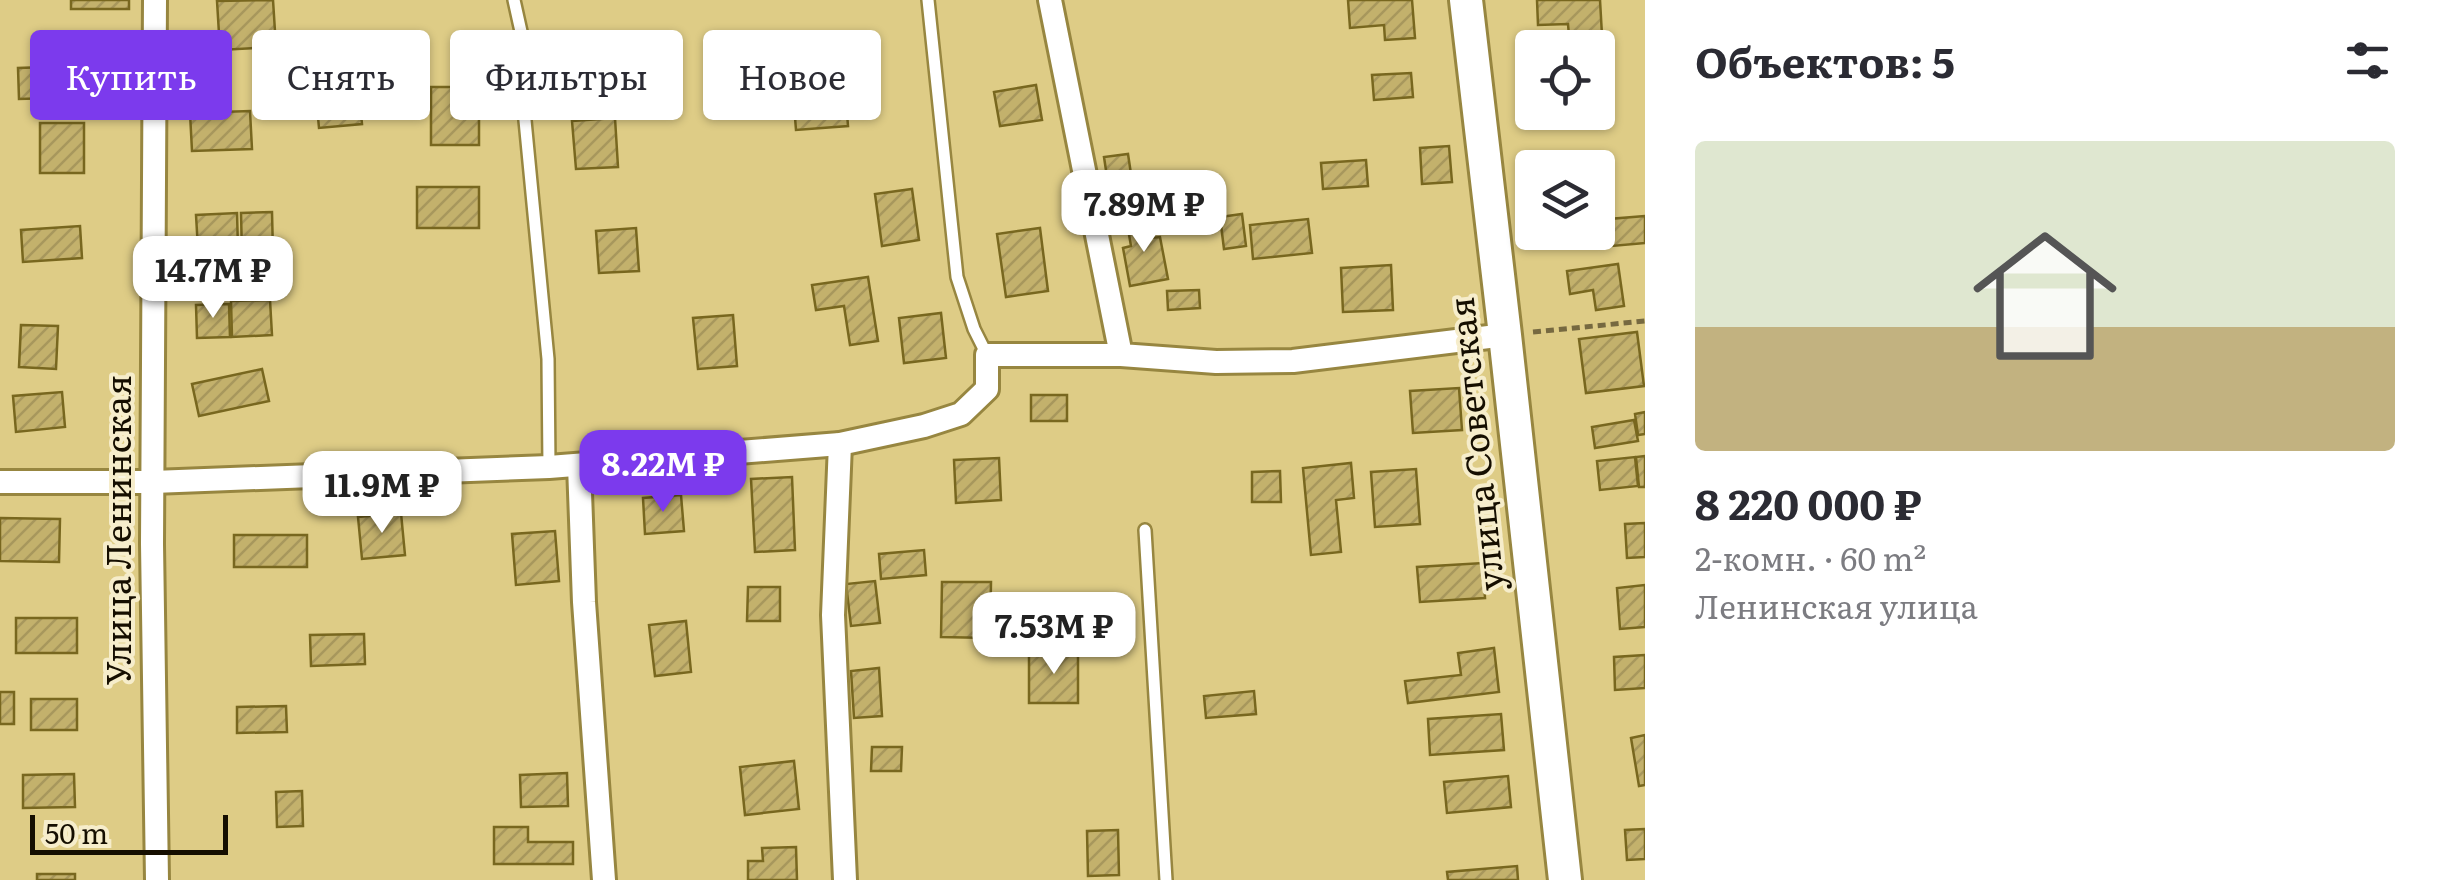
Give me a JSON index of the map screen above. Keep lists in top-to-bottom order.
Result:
{
  "streets": {
    "street": ["улица Советская", "Улица Ленинская"]
  },
  "scale_bar": "50 m",
  "page": {
    "heading": "Объектов: 5",
    "chip": [
      "Купить",
      "Снять",
      "Фильтры",
      "Новое"
    ],
    "list": [
      {
        "name": "8 220 000 ₽",
        "note": "2-комн. · 60 m² · Ленинская улица"
      }
    ],
    "price": [
      "7.89M ₽",
      "14.7M ₽",
      "8.22M ₽",
      "11.9M ₽",
      "7.53M ₽"
    ],
    "scale": "50 m"
  }
}
